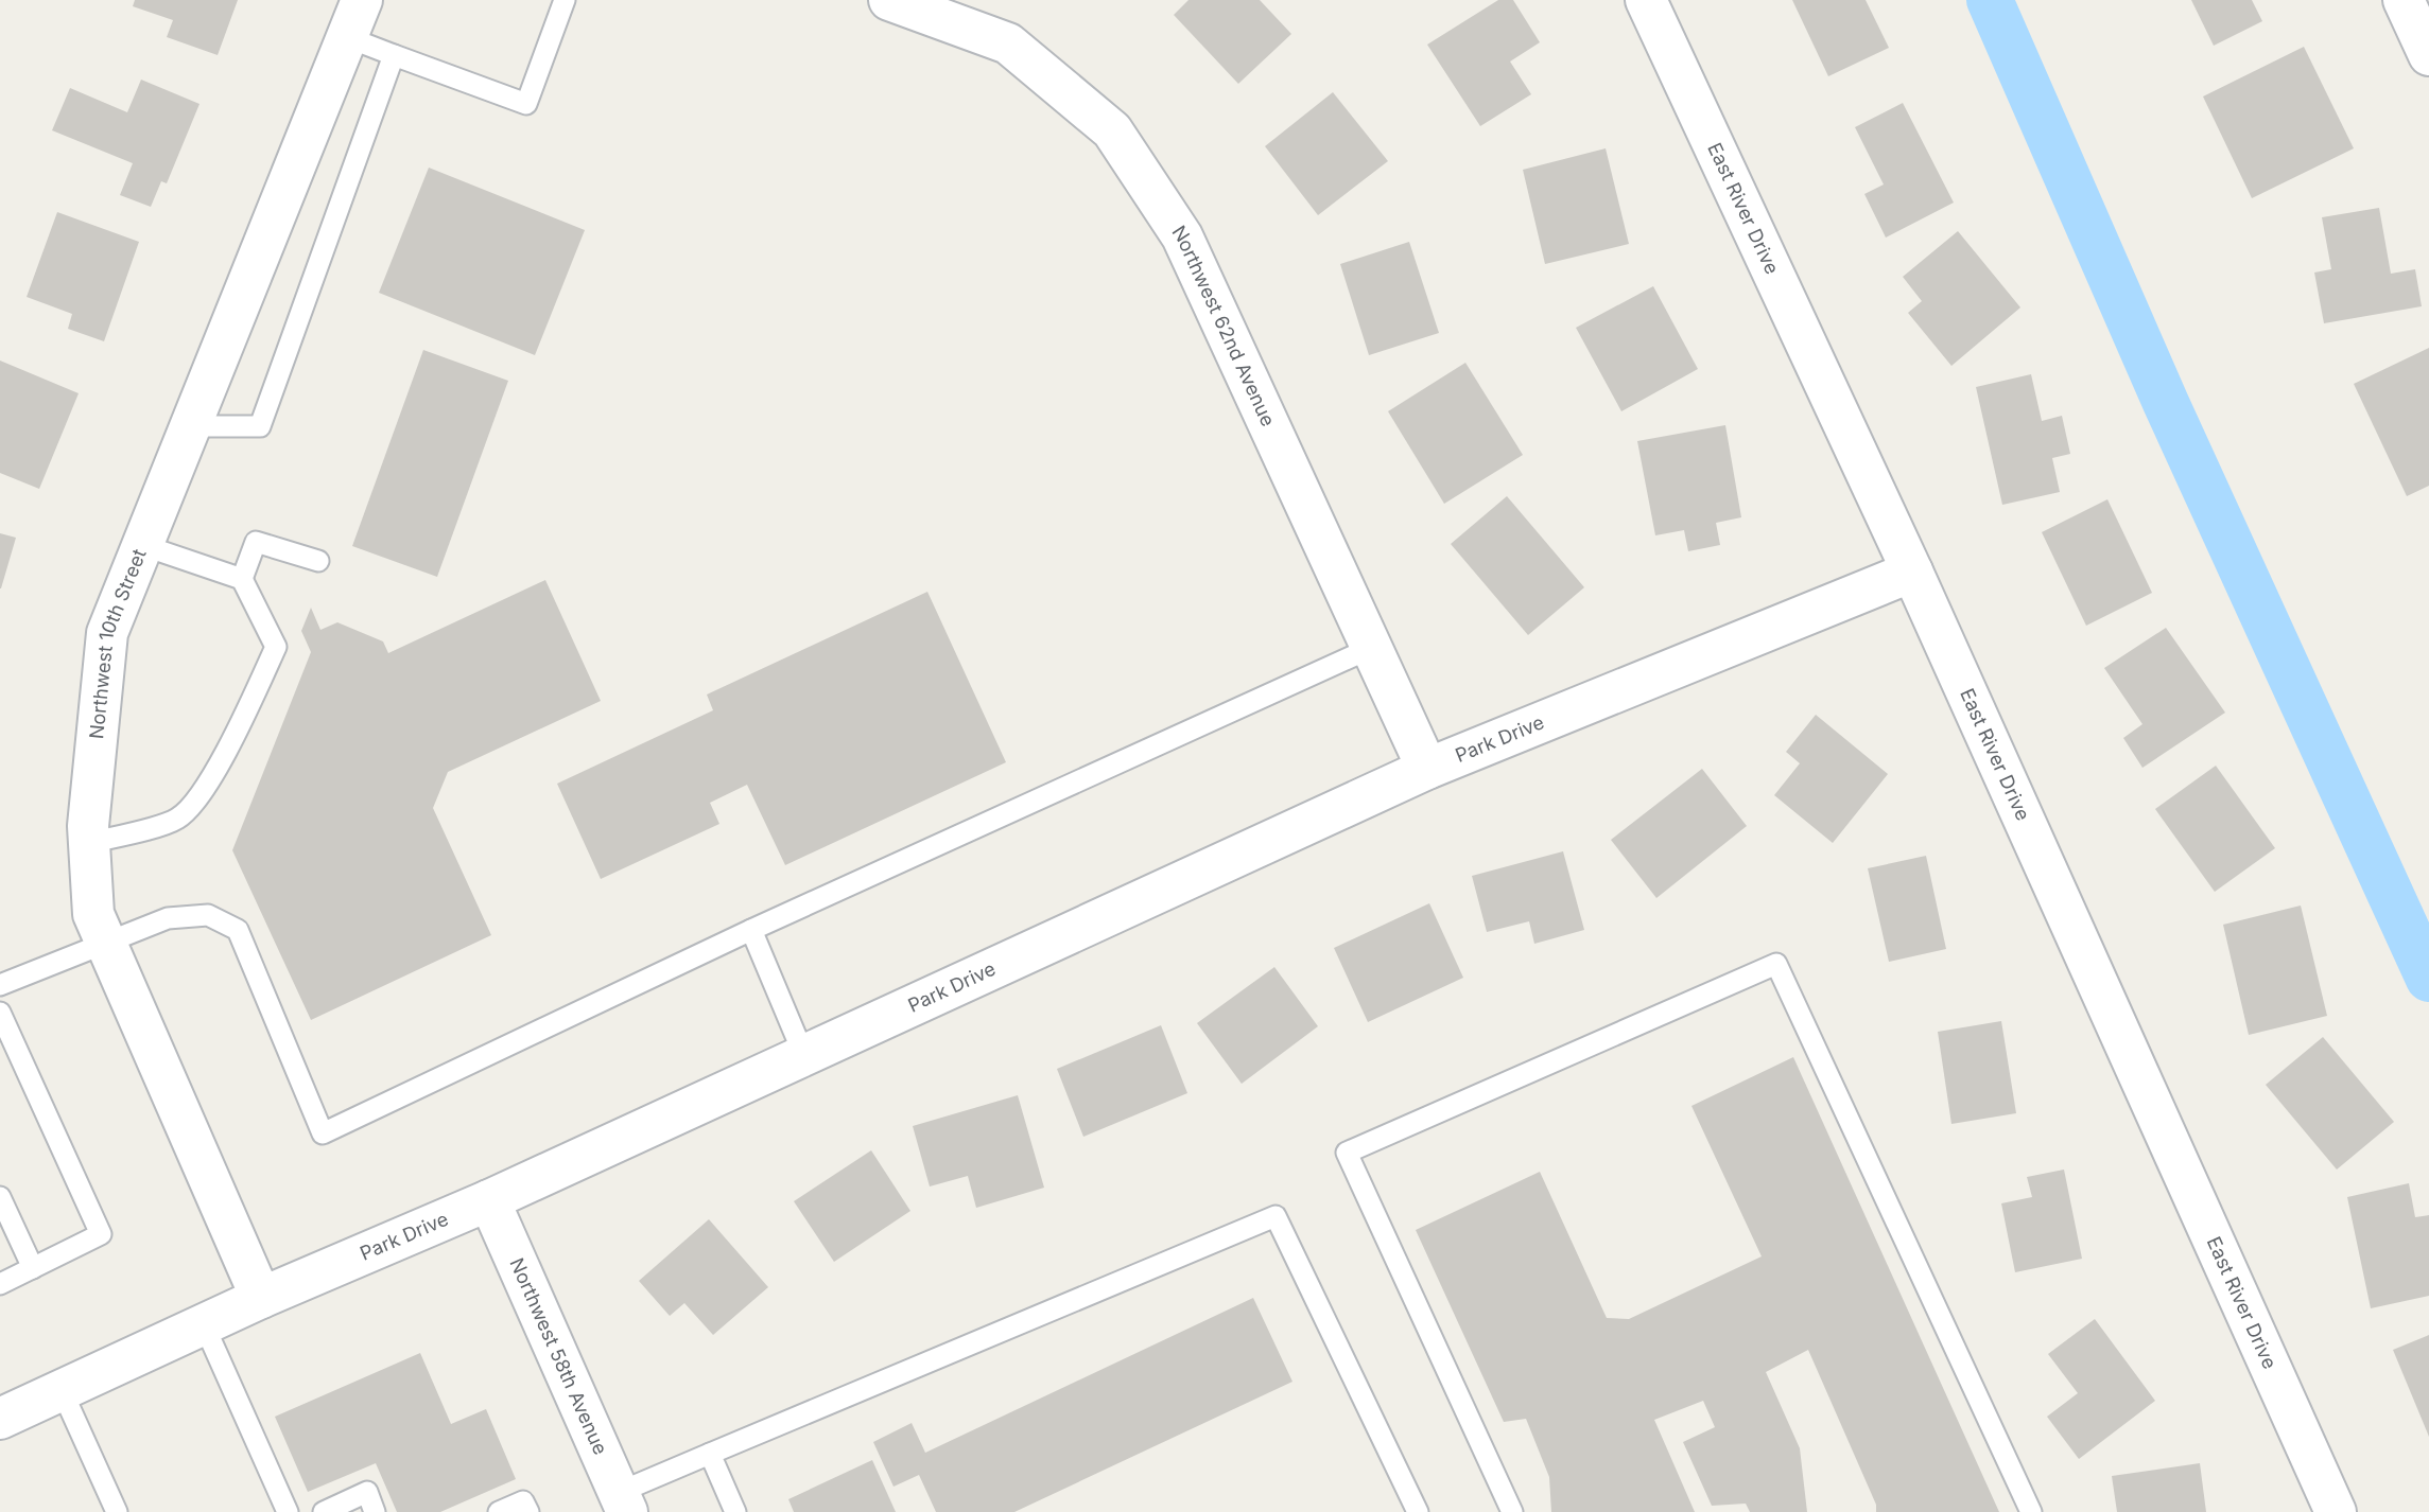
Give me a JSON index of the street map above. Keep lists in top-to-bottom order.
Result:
{
  "streets": {
    "street": [
      "East River Drive",
      "Northwest 62nd Avenue",
      "Northwest 10th Street",
      "Park Drive",
      "Northwest 58th Avenue"
    ]
  },
  "crossings": [
    ["East River Drive", "Park Drive"],
    ["Northwest 62nd Avenue", "Park Drive"],
    ["Northwest 10th Street", "Park Drive"],
    ["Park Drive", "Northwest 58th Avenue"]
  ]
}
